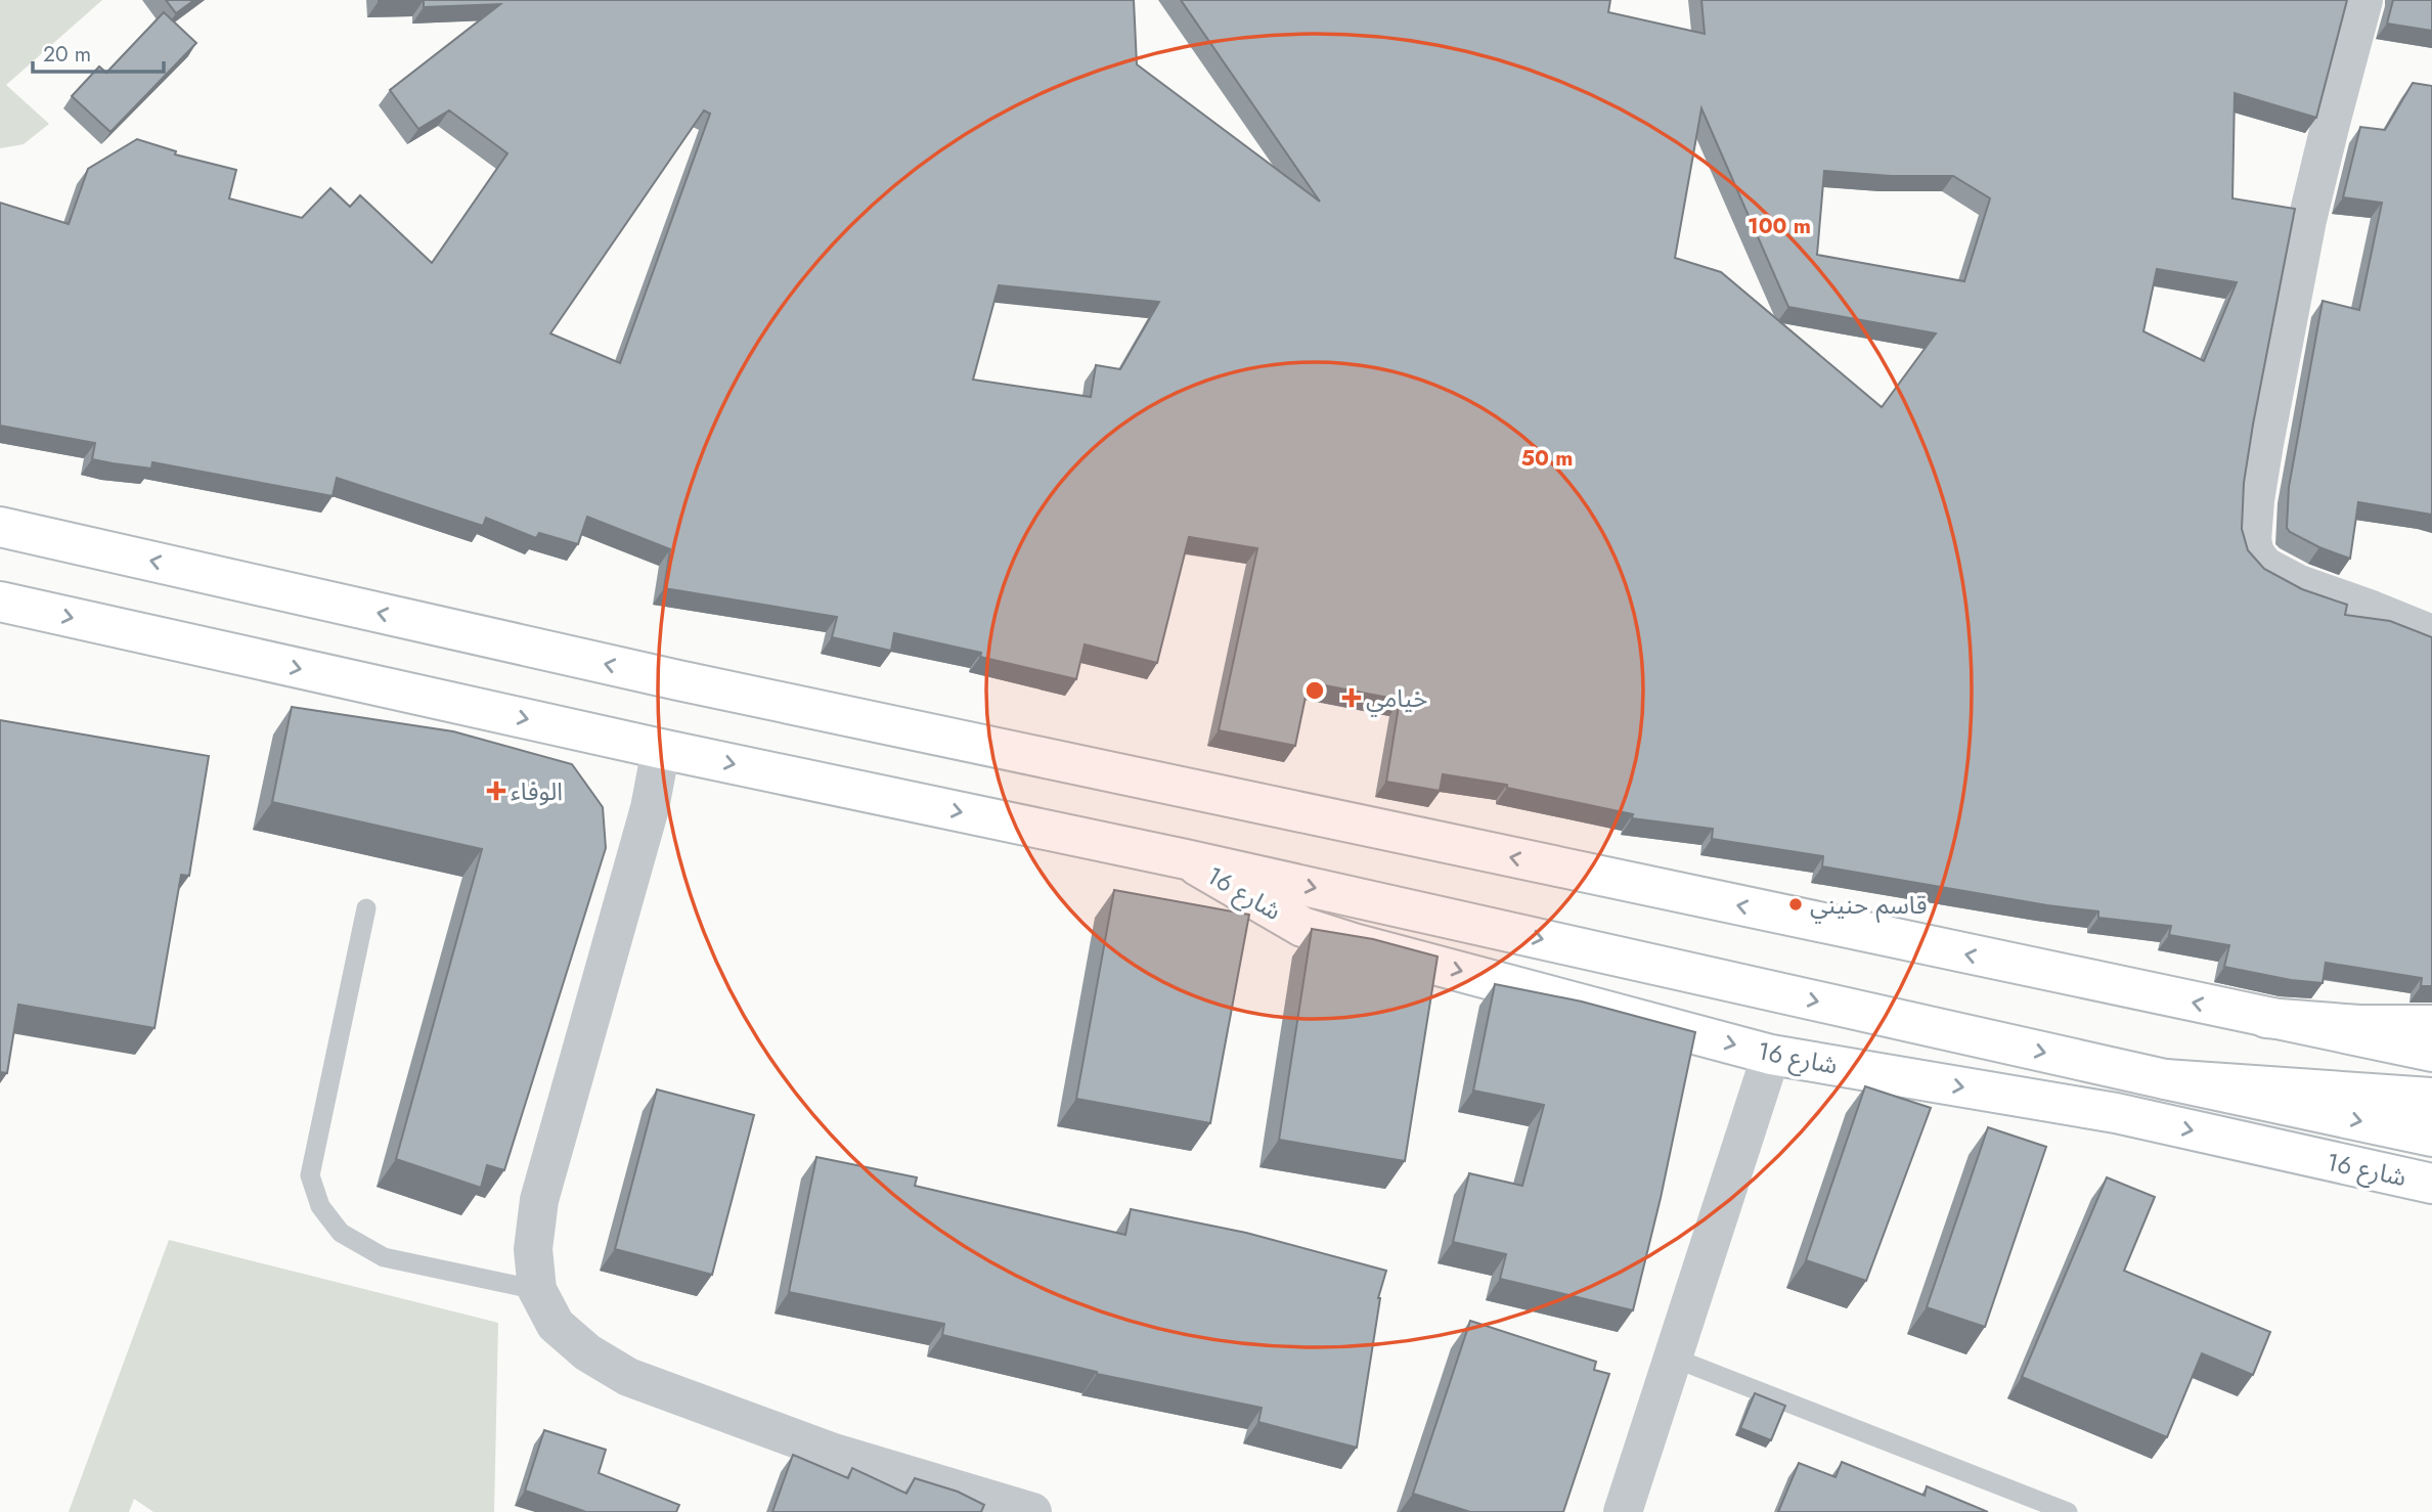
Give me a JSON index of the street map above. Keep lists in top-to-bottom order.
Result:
{
  "streets": {
    "main road": ["شارع 16"]
  },
  "places": {
    "health": ["خيامي", "الوفاء"],
    "other": ["قاسم حنيني"]
  },
  "scale_bar": "20 m",
  "rings": ["100 m", "50 m"]
}
